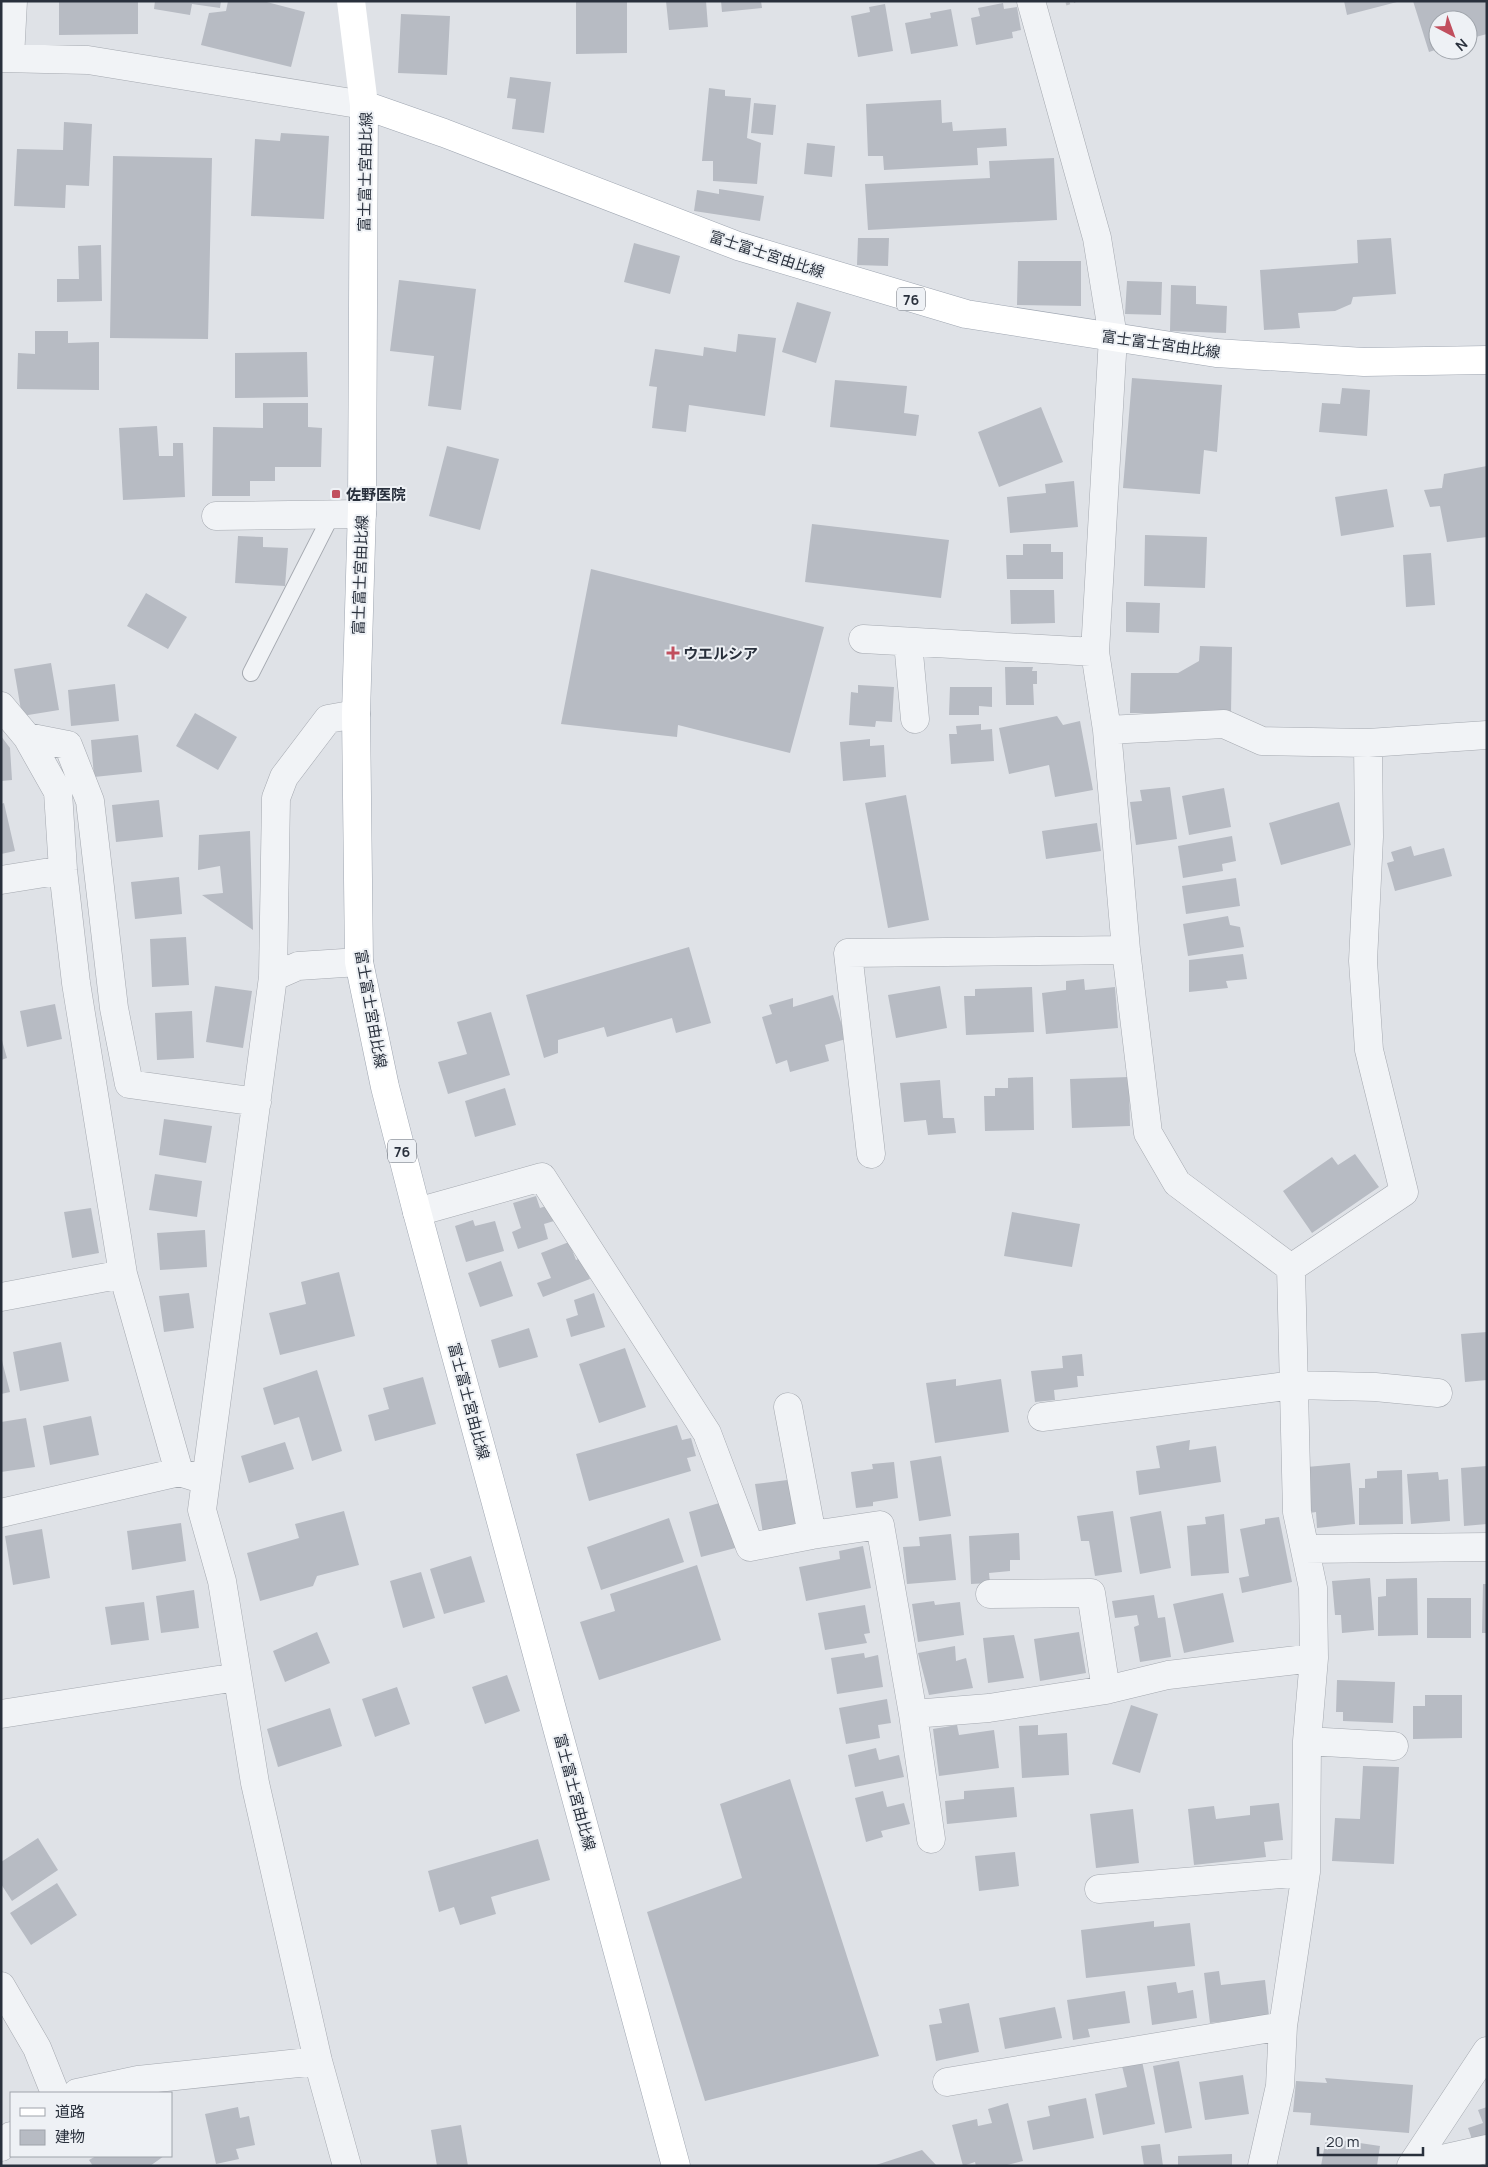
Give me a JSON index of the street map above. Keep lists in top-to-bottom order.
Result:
{
  "streets": {
    "main road": ["富士富士宮由比線", "76"]
  },
  "places": {
    "transit": ["佐野医院"],
    "health": ["ウエルシア"]
  },
  "legend": ["道路", "建物"],
  "scale_bar": "20 m",
  "north": "bottom right"
}
